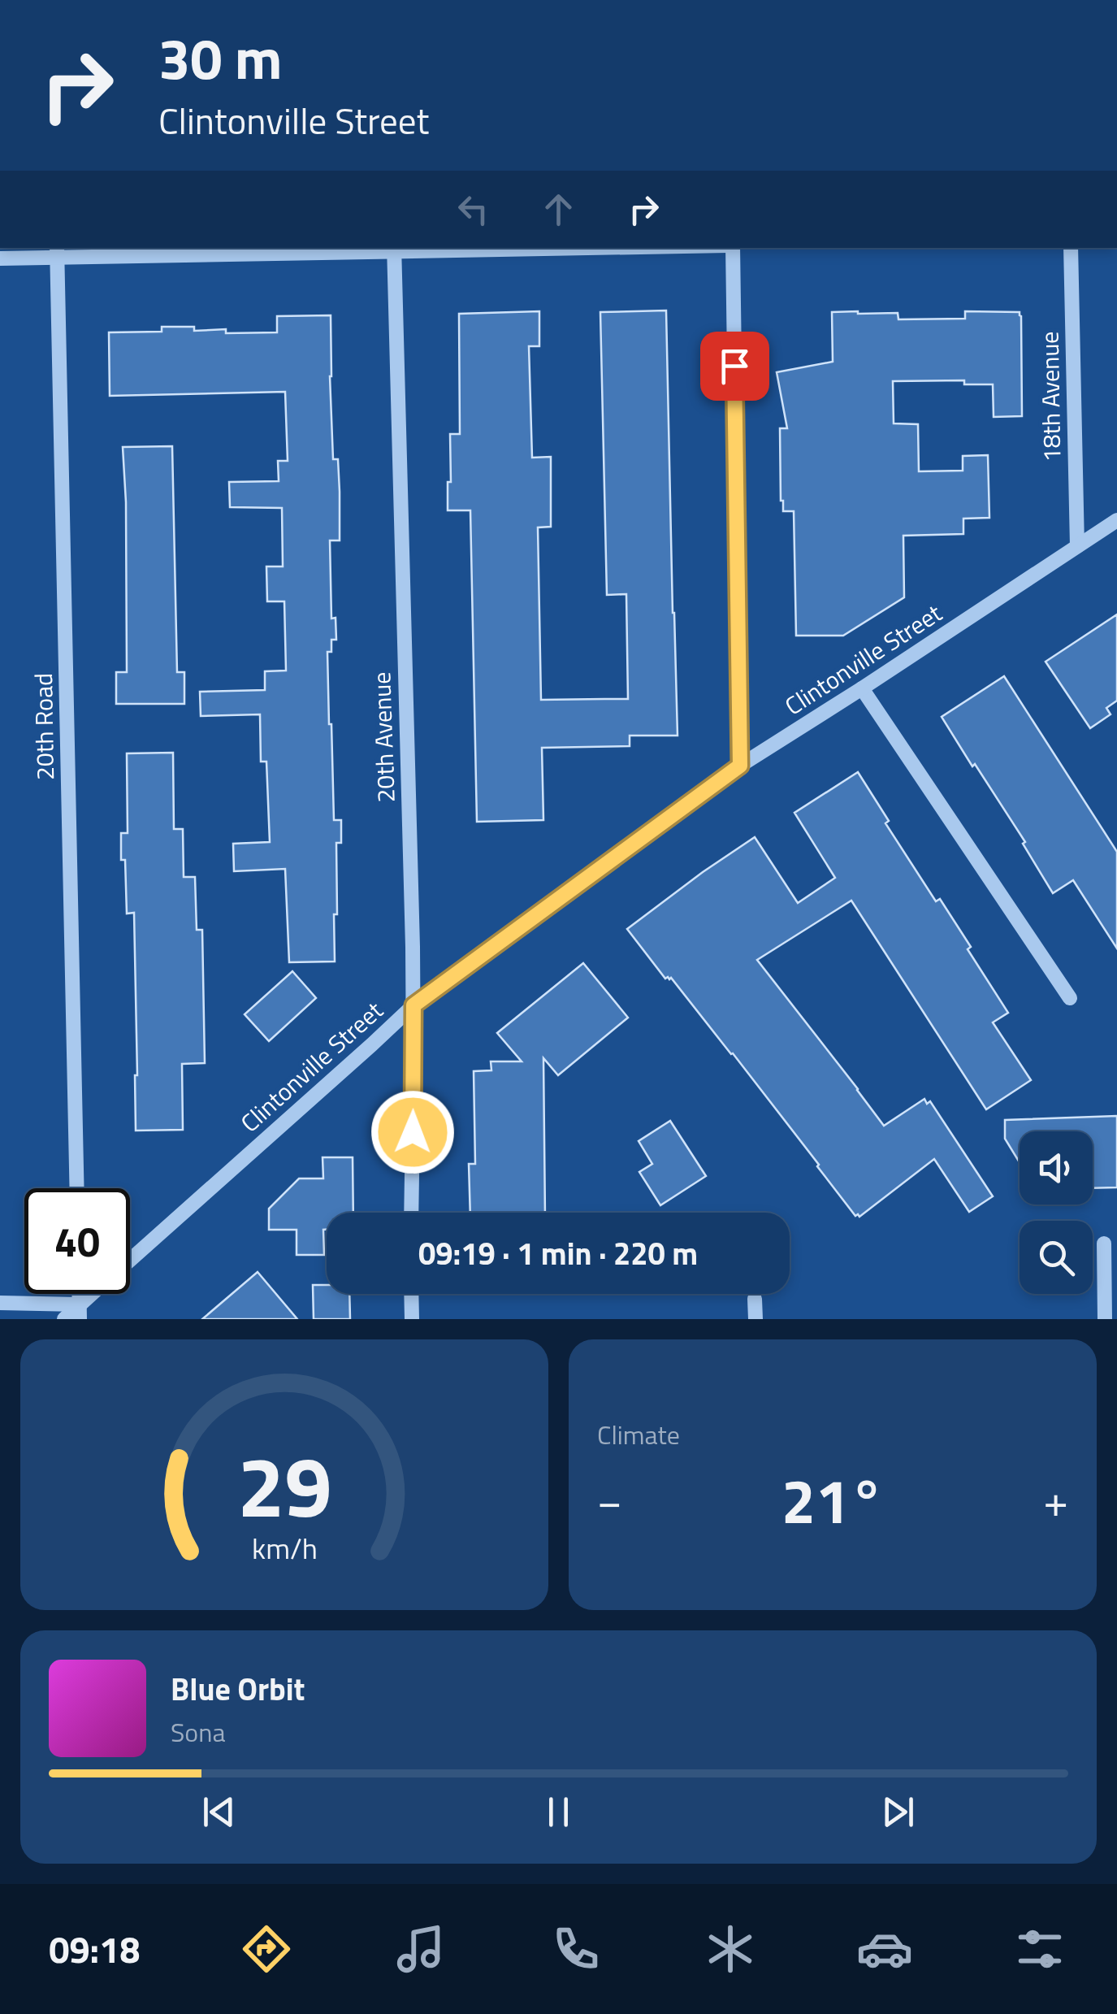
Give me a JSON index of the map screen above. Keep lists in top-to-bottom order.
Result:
{
  "streets": {
    "street": [
      "18th Avenue",
      "Clintonville Street",
      "20th Road",
      "20th Avenue"
    ]
  },
  "crossings": [
    ["18th Avenue", "Clintonville Street"],
    ["Clintonville Street", "20th Avenue"]
  ],
  "page": {
    "turn": ["30 m", "Clintonville Street"],
    "limit": "40",
    "trip": "09:19 · 1 min · 220 m",
    "tile": "Climate",
    "heat": ["−", "21°", "+"],
    "song": ["Blue Orbit", "Sona"],
    "tabs": "09:18",
    "gauge": ["29", "km/h"]
  }
}
